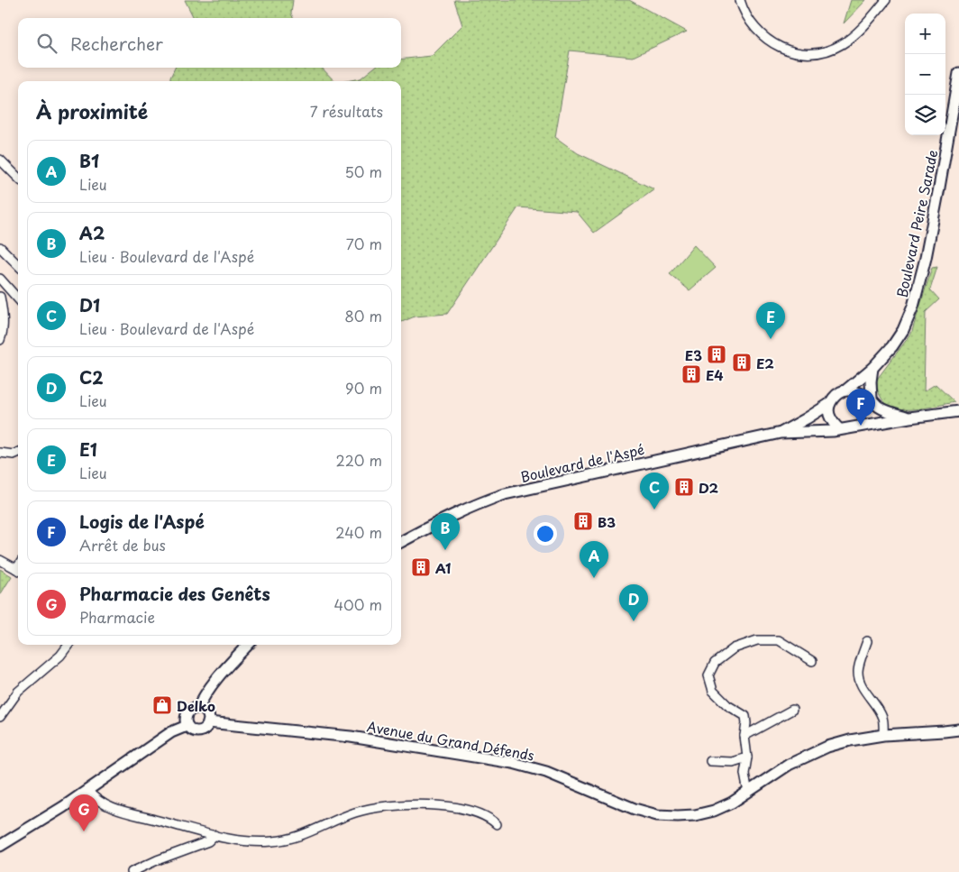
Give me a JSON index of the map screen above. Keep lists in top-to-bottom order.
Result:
{
  "streets": {
    "street": ["Boulevard Peire Sarade", "Boulevard de l'Aspé", "Avenue du Grand Défends"]
  },
  "crossings": [
    ["Boulevard Peire Sarade", "Boulevard de l'Aspé"]
  ],
  "places": {
    "building": [
      "E3",
      "E2",
      "E4",
      "D2",
      "B3",
      "A1"
    ],
    "shop": ["Delko"]
  },
  "page": {
    "map_buttons": ["+", "−"],
    "search": "Rechercher",
    "heading": ["À proximité", "7 résultats"],
    "list": [
      {
        "mark": "A",
        "name": "B1",
        "note": "Lieu",
        "value": "50 m"
      },
      {
        "mark": "B",
        "name": "A2",
        "note": "Lieu · Boulevard de l'Aspé",
        "value": "70 m"
      },
      {
        "mark": "C",
        "name": "D1",
        "note": "Lieu · Boulevard de l'Aspé",
        "value": "80 m"
      },
      {
        "mark": "D",
        "name": "C2",
        "note": "Lieu",
        "value": "90 m"
      },
      {
        "mark": "E",
        "name": "E1",
        "note": "Lieu",
        "value": "220 m"
      },
      {
        "mark": "F",
        "name": "Logis de l'Aspé",
        "note": "Arrêt de bus",
        "value": "240 m"
      },
      {
        "mark": "G",
        "name": "Pharmacie des Genêts",
        "note": "Pharmacie",
        "value": "400 m"
      }
    ],
    "pins": [
      "E",
      "F",
      "C",
      "B",
      "A",
      "D",
      "G"
    ]
  }
}
